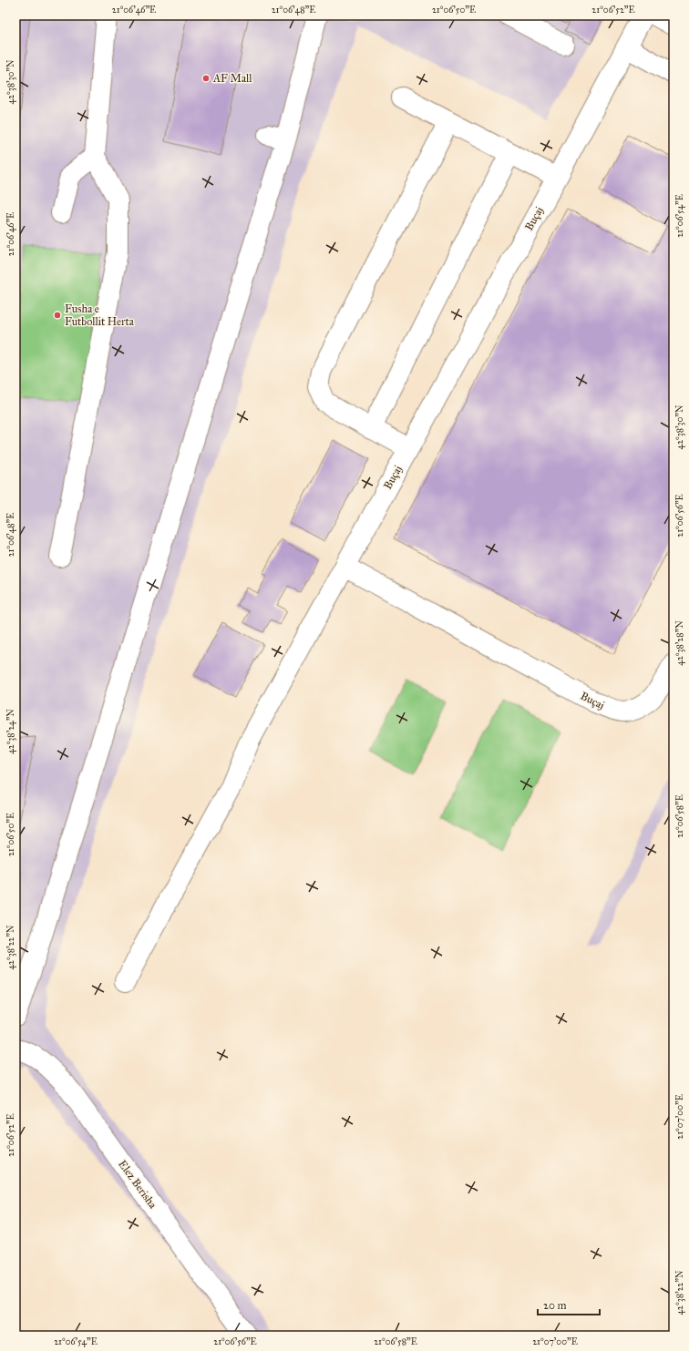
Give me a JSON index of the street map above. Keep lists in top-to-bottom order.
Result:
{
  "streets": {
    "street": ["Buçaj", "Elez Berisha"]
  },
  "places": ["AF Mall", "Fusha e Futbollit Herta"],
  "scale_bar": "20 m",
  "coordinates": [
    "21°06'46\"E",
    "21°06'48\"E",
    "21°06'50\"E",
    "21°06'52\"E",
    "42°38'30\"N",
    "21°06'54\"E",
    "21°06'56\"E",
    "42°38'28\"N",
    "42°38'24\"N",
    "21°06'58\"E",
    "42°38'22\"N",
    "21°07'00\"E"
  ]
}
